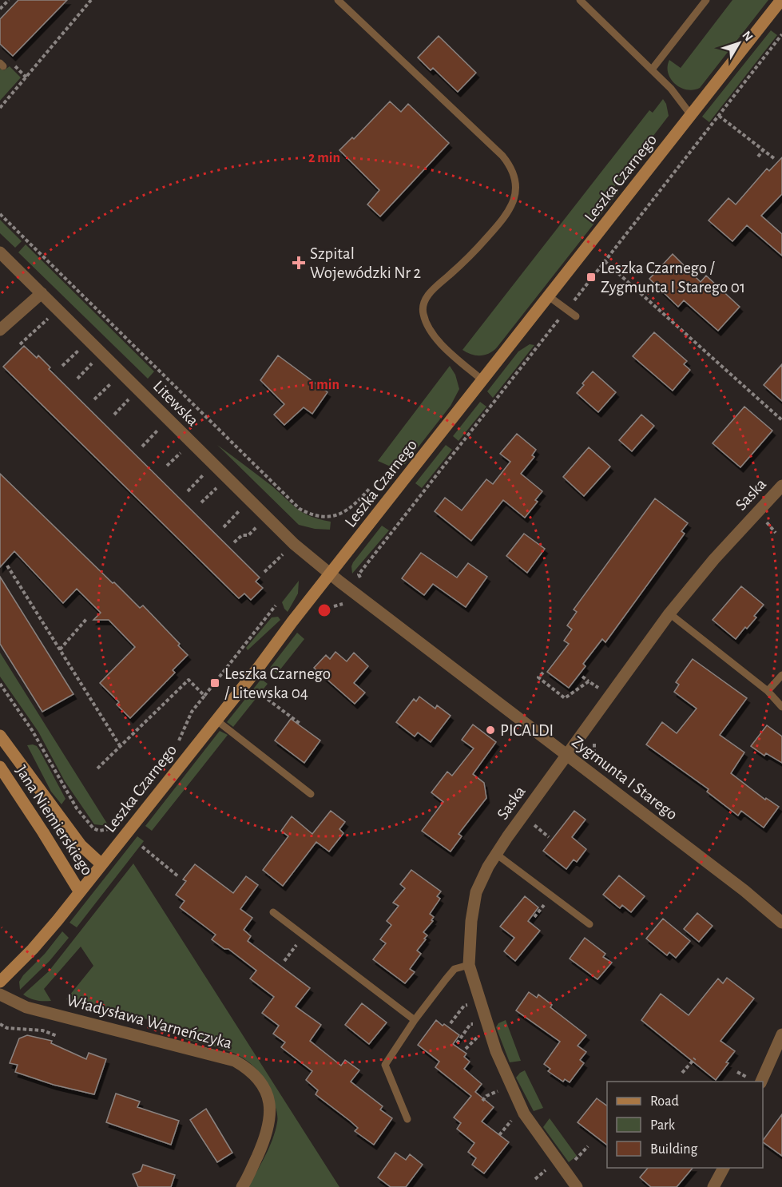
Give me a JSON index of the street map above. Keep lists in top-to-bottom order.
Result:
{
  "streets": {
    "street": [
      "Leszka Czarnego",
      "Litewska",
      "Saska",
      "Zygmunta I Starego",
      "Jana Niemierskiego",
      "Władysława Warneńczyka"
    ]
  },
  "crossings": [
    ["Leszka Czarnego", "Litewska"],
    ["Leszka Czarnego", "Zygmunta I Starego"],
    ["Leszka Czarnego", "Jana Niemierskiego"],
    ["Litewska", "Zygmunta I Starego"],
    ["Saska", "Zygmunta I Starego"]
  ],
  "places": {
    "health": ["Szpital Wojewódzki Nr 2"],
    "transit": ["Leszka Czarnego / Zygmunta I Starego 01", "Leszka Czarnego / Litewska 04"],
    "other": ["PICALDI"]
  },
  "legend": ["Road", "Park", "Building"],
  "north": "top right",
  "rings": ["2 min", "1 min"]
}
